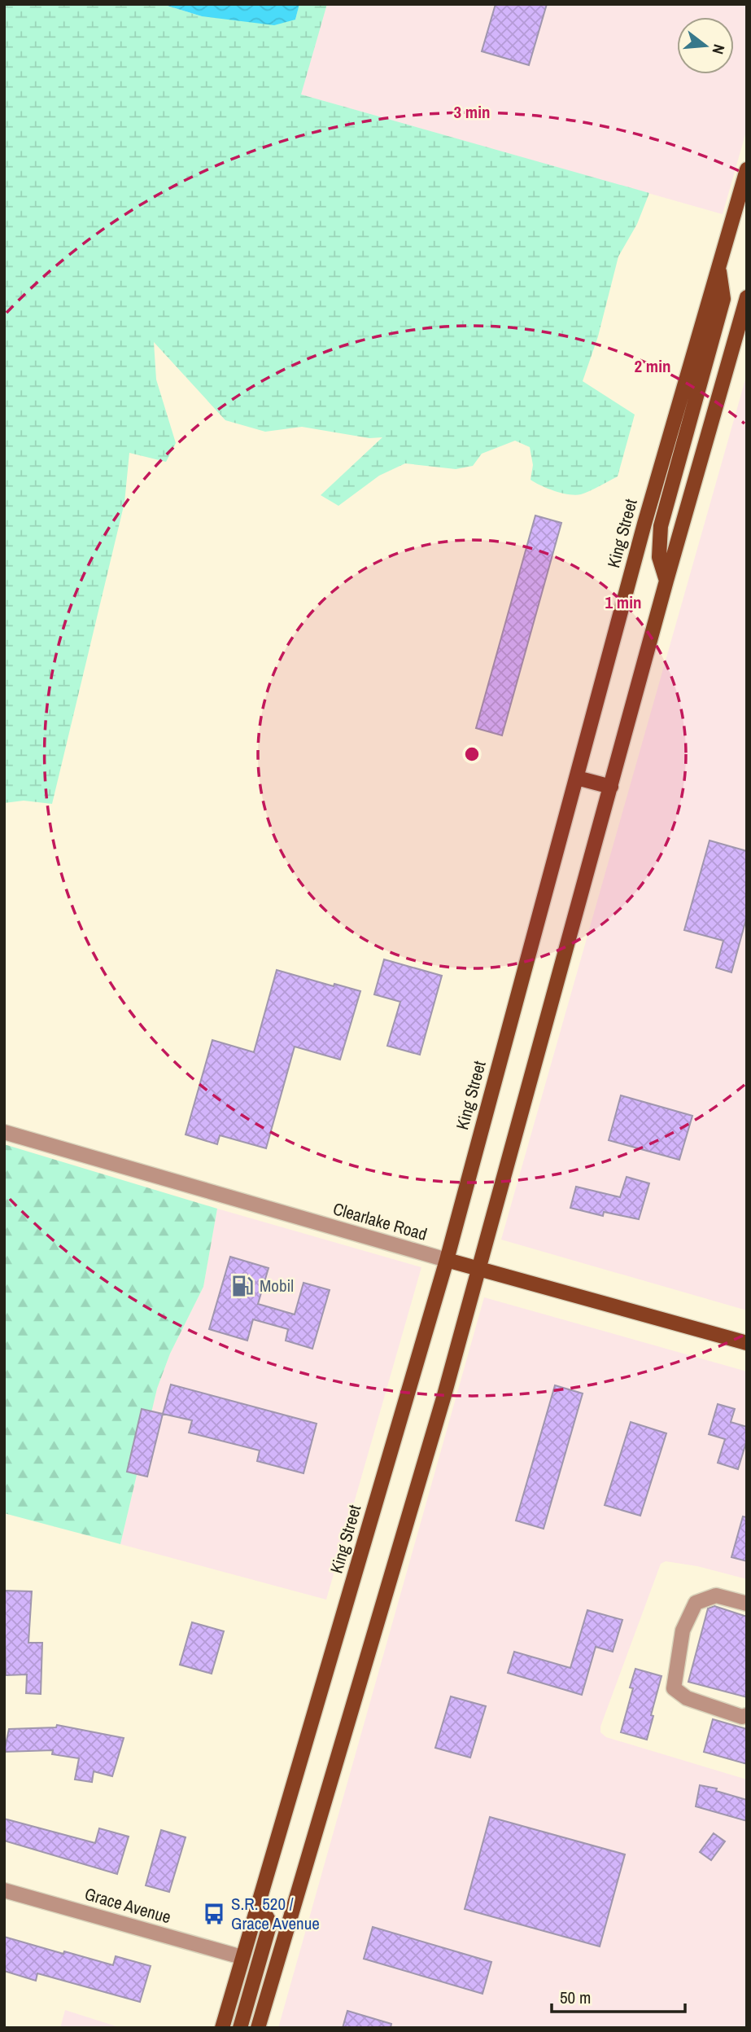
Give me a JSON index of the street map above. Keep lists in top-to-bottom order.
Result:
{
  "streets": {
    "main road": ["King Street", "Clearlake Road"],
    "street": ["Grace Avenue"]
  },
  "crossings": [
    ["King Street", "Clearlake Road"],
    ["King Street", "Grace Avenue"]
  ],
  "places": {
    "fuel station": ["Mobil"],
    "bus stop": ["S.R. 520 / Grace Avenue"]
  },
  "scale_bar": "50 m",
  "north": "right",
  "rings": ["3 min", "2 min", "1 min"]
}
